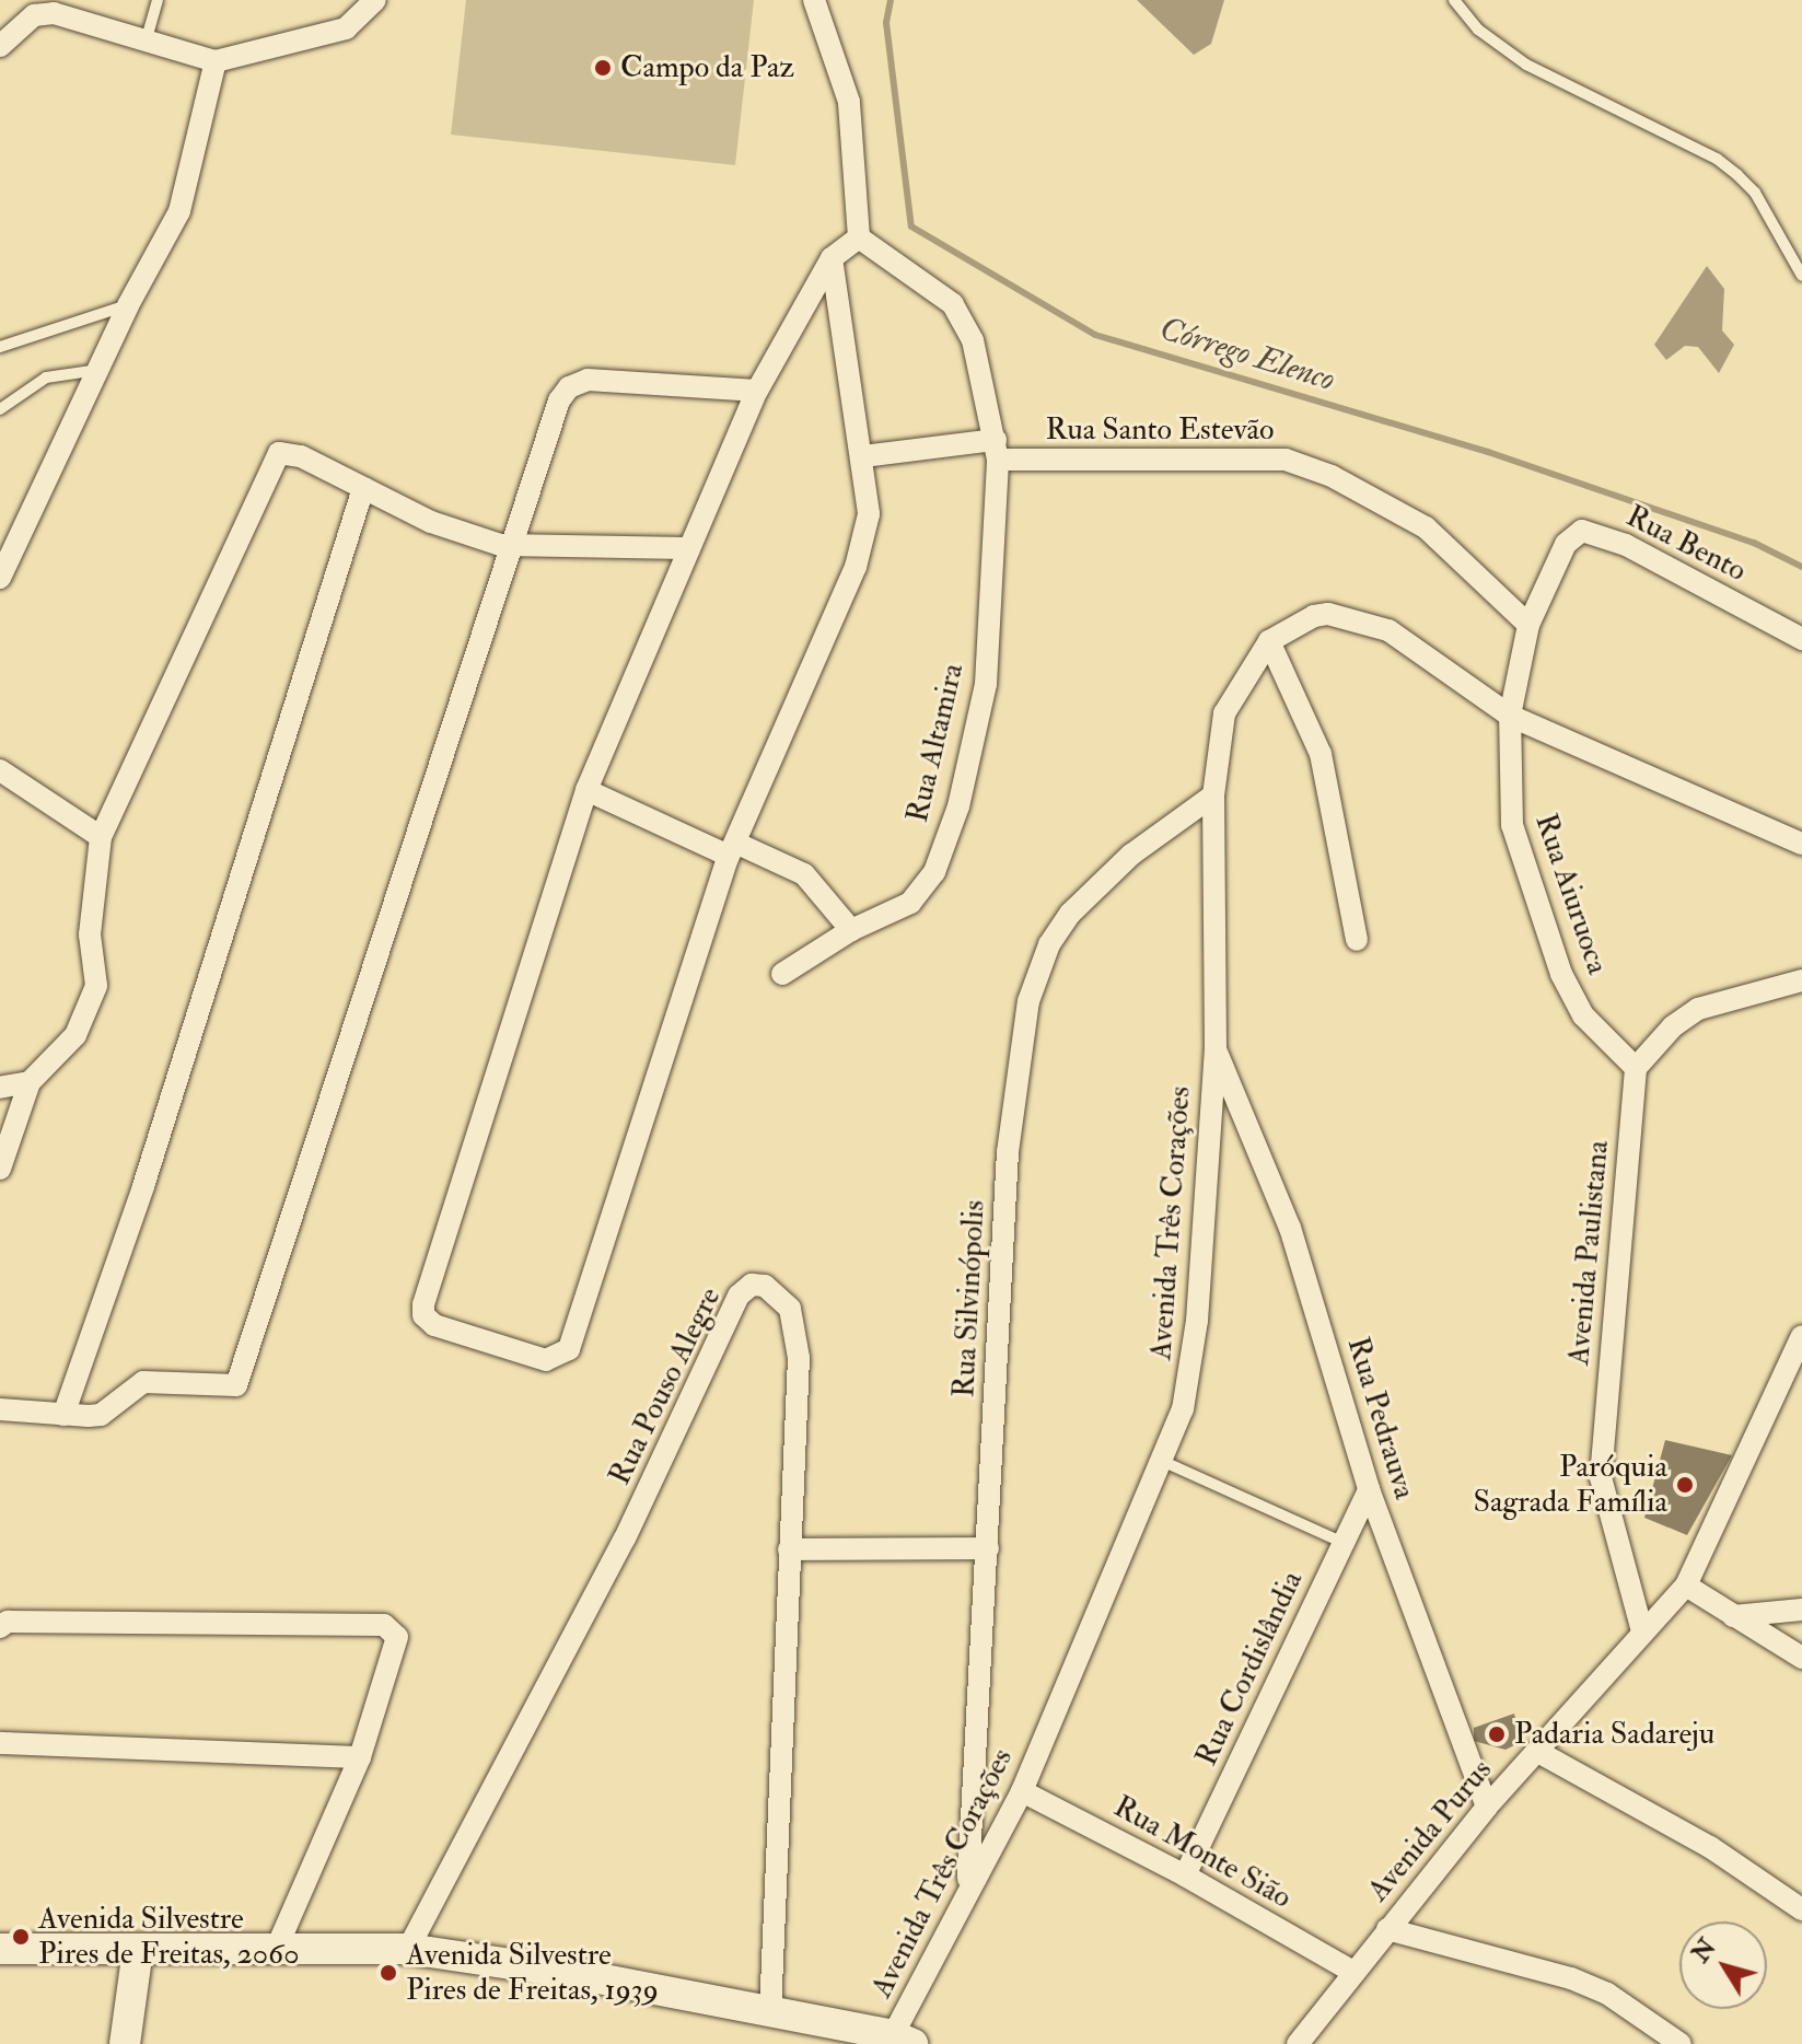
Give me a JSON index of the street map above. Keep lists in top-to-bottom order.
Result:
{
  "streets": {
    "street": [
      "Rua Santo Estevão",
      "Rua Bento",
      "Rua Altamira",
      "Rua Aiuruoca",
      "Avenida Três Corações",
      "Avenida Paulistana",
      "Rua Silvinópolis",
      "Rua Pouso Alegre",
      "Rua Pedrauva",
      "Rua Cordislândia",
      "Avenida Purus",
      "Rua Monte Sião"
    ]
  },
  "crossings": [
    ["Rua Santo Estevão", "Rua Bento"],
    ["Rua Santo Estevão", "Rua Altamira"],
    ["Rua Bento", "Rua Aiuruoca"],
    ["Rua Bento", "Avenida Três Corações"],
    ["Rua Aiuruoca", "Avenida Três Corações"],
    ["Rua Aiuruoca", "Avenida Paulistana"],
    ["Avenida Três Corações", "Rua Silvinópolis"],
    ["Avenida Três Corações", "Rua Pedrauva"],
    ["Avenida Três Corações", "Rua Monte Sião"],
    ["Avenida Paulistana", "Avenida Purus"],
    ["Rua Pedrauva", "Rua Cordislândia"],
    ["Rua Pedrauva", "Avenida Purus"],
    ["Rua Cordislândia", "Rua Monte Sião"],
    ["Avenida Purus", "Rua Monte Sião"]
  ],
  "water": ["Córrego Elenco"],
  "places": [
    "Campo da Paz",
    "Paróquia Sagrada Família",
    "Padaria Sadareju",
    "Avenida Silvestre Pires de Freitas, 2060",
    "Avenida Silvestre Pires de Freitas, 1939"
  ],
  "north": "top left"
}
